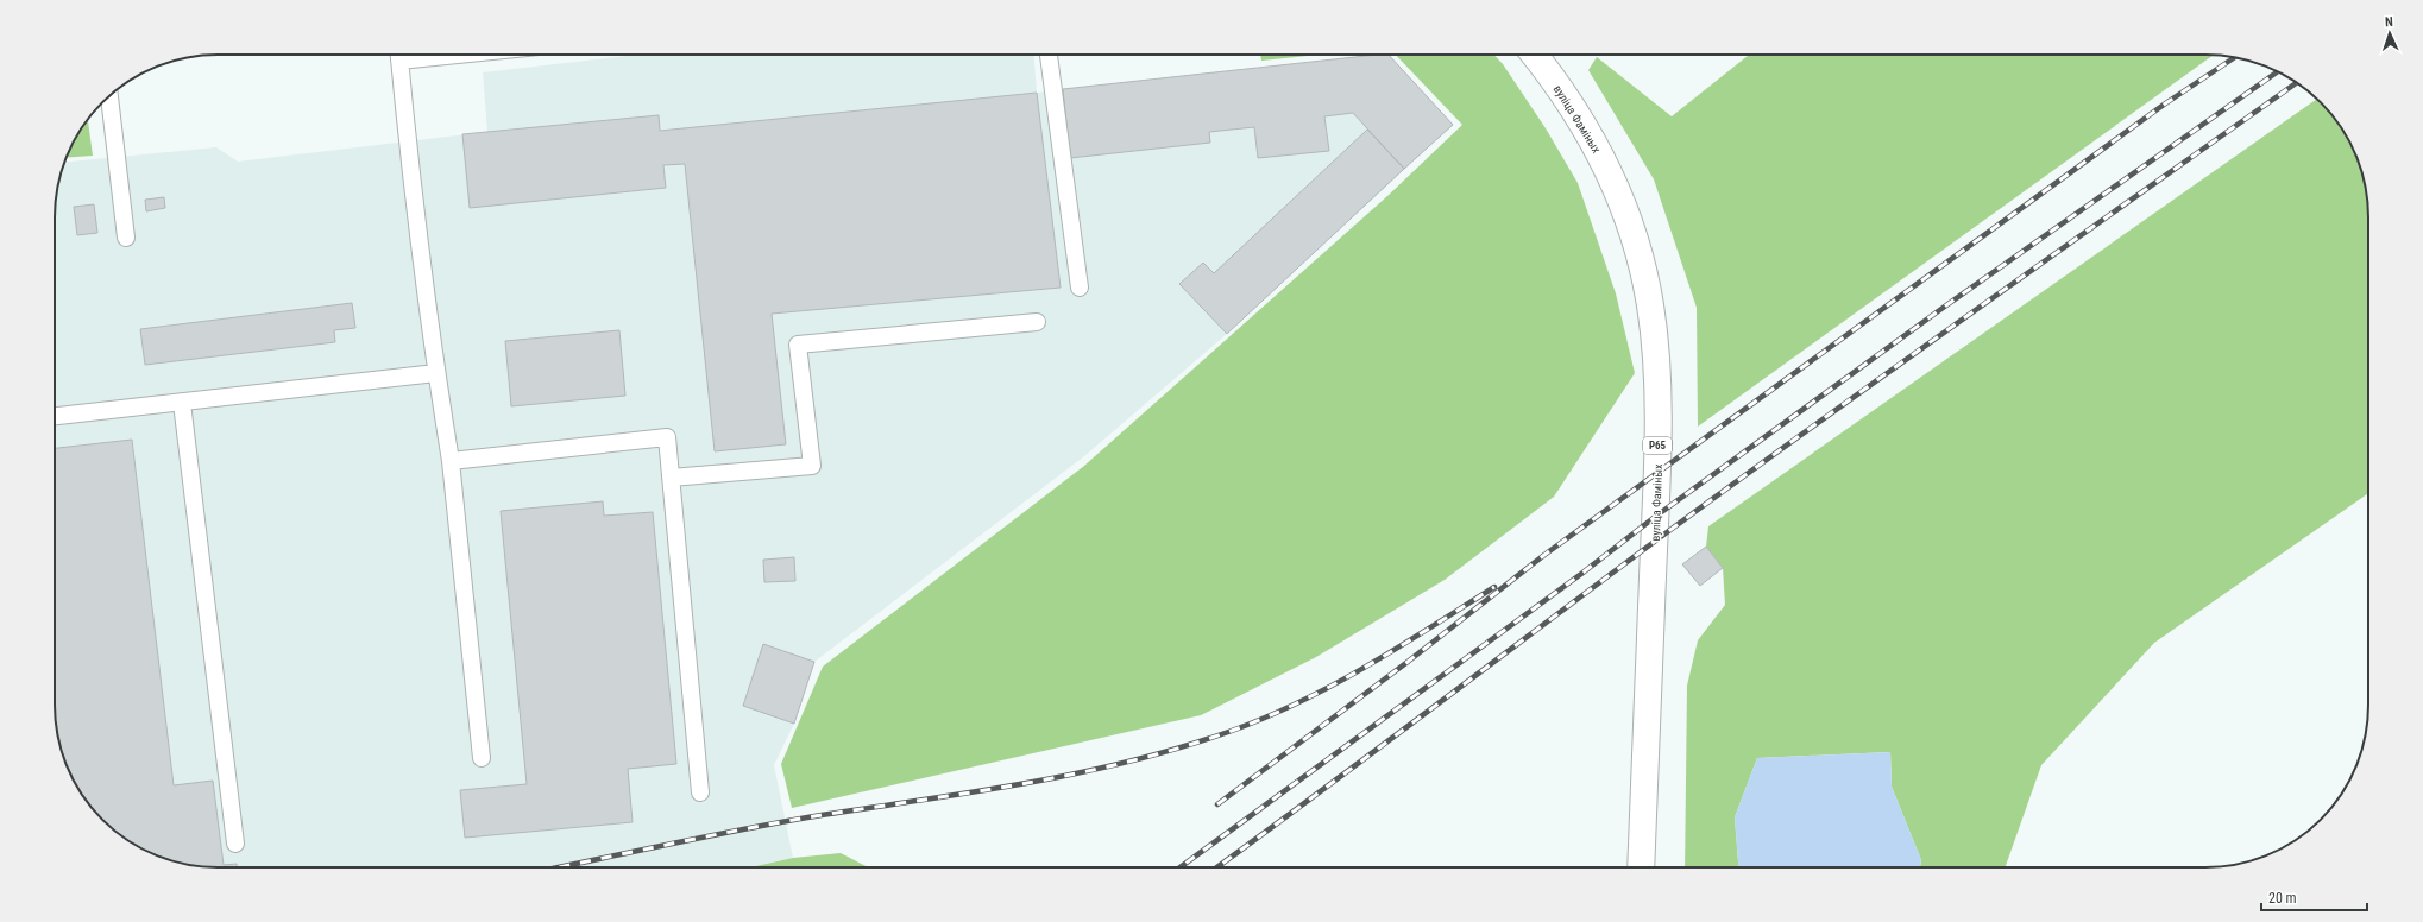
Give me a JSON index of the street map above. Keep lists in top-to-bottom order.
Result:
{
  "streets": {
    "main road": ["вуліца Фаміных", "Р65"]
  },
  "scale_bar": "20 m",
  "north": "top"
}
